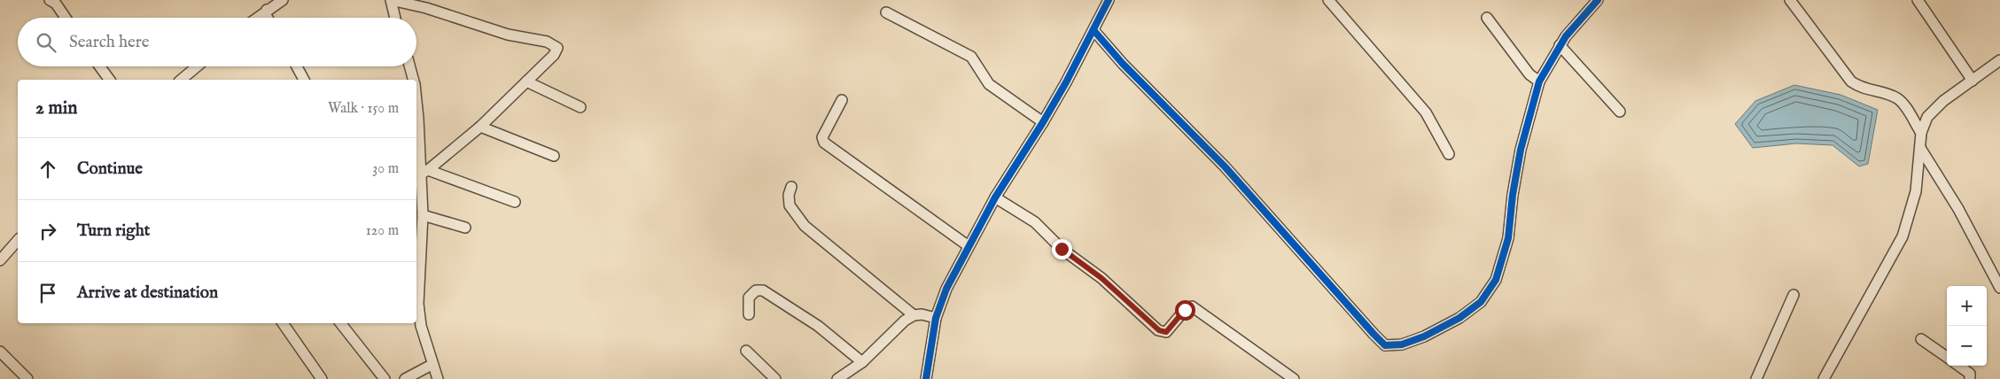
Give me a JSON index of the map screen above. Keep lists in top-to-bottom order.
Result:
{
  "page": {
    "search": "Search here",
    "heading": ["2 min", "Walk · 150 m"],
    "list": [
      ["Continue", "30 m"],
      ["Turn right", "120 m"],
      "Arrive at destination"
    ],
    "map_buttons": ["+", "−"]
  }
}
